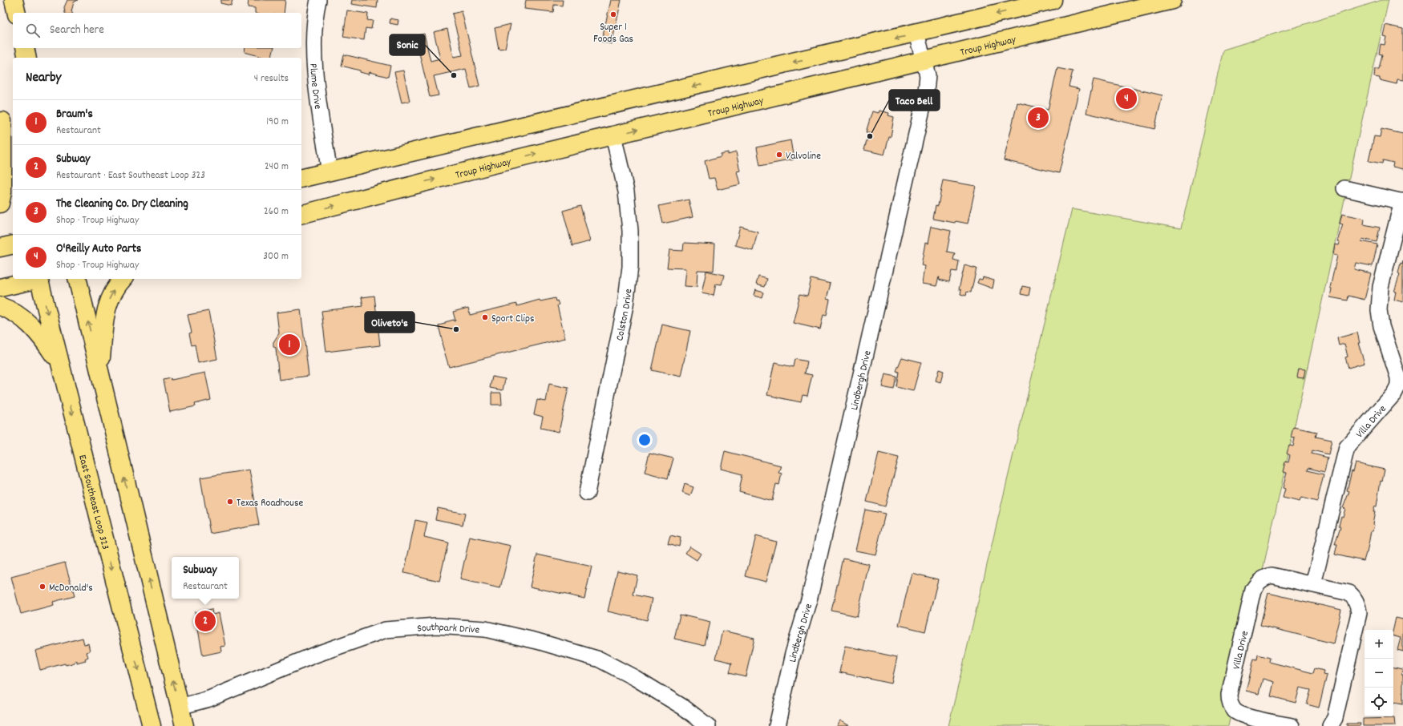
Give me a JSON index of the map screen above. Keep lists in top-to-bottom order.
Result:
{
  "streets": {
    "main road": ["Troup Highway", "East Southeast Loop 323"],
    "street": [
      "Plume Drive",
      "Colston Drive",
      "Lindbergh Drive",
      "Villa Drive",
      "Southpark Drive"
    ]
  },
  "crossings": [
    ["Troup Highway", "Colston Drive"],
    ["Troup Highway", "Lindbergh Drive"]
  ],
  "places": [
    "Super 1 Foods Gas",
    "Sonic",
    "Taco Bell",
    "Valvoline",
    "Sport Clips",
    "Oliveto's",
    "Texas Roadhouse",
    "McDonald's"
  ],
  "page": {
    "search": "Search here",
    "heading": ["Nearby", "4 results"],
    "pins": [
      "4",
      "3",
      "1",
      "2"
    ],
    "list": [
      {
        "mark": "1",
        "name": "Braum's",
        "note": "Restaurant",
        "value": "190 m"
      },
      {
        "mark": "2",
        "name": "Subway",
        "note": "Restaurant · East Southeast Loop 323",
        "value": "240 m"
      },
      {
        "mark": "3",
        "name": "The Cleaning Co. Dry Cleaning",
        "note": "Shop · Troup Highway",
        "value": "260 m"
      },
      {
        "mark": "4",
        "name": "O'Reilly Auto Parts",
        "note": "Shop · Troup Highway",
        "value": "300 m"
      }
    ],
    "popup": ["Subway", "Restaurant"],
    "map_buttons": ["+", "−"]
  }
}
